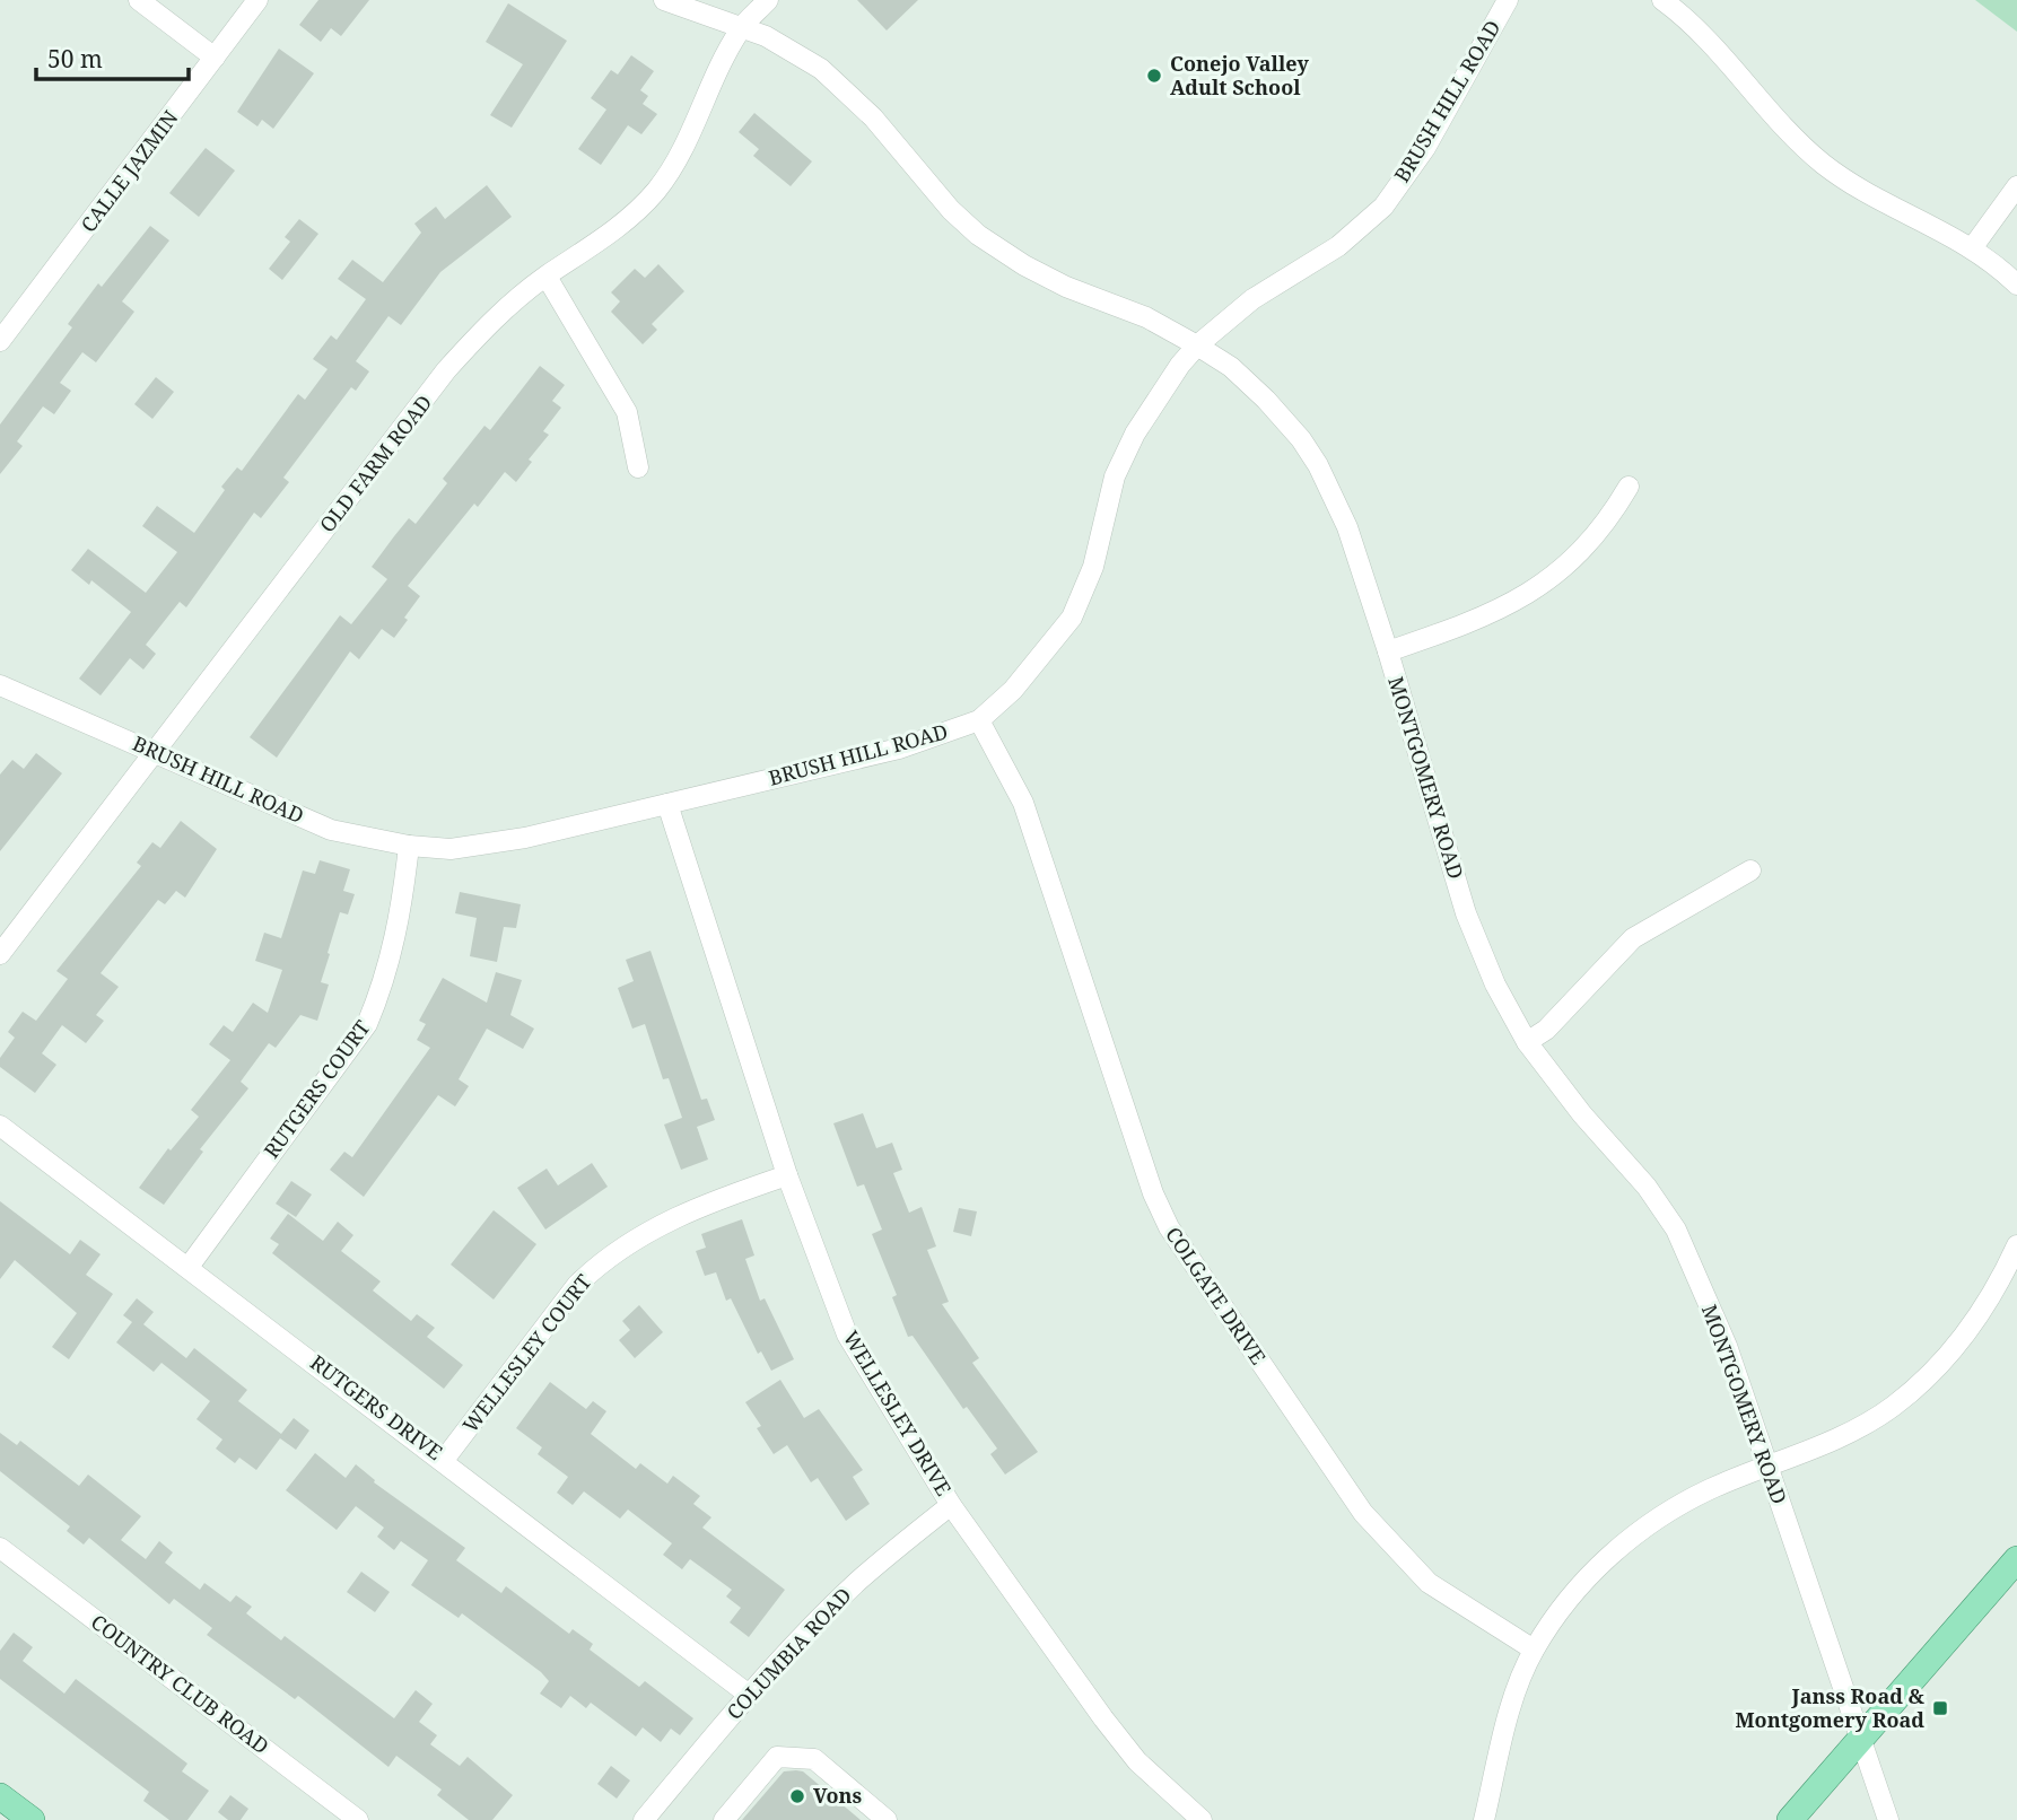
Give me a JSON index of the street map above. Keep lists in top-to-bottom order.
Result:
{
  "streets": {
    "street": [
      "BRUSH HILL ROAD",
      "CALLE JAZMIN",
      "OLD FARM ROAD",
      "MONTGOMERY ROAD",
      "RUTGERS COURT",
      "COLGATE DRIVE",
      "WELLESLEY COURT",
      "RUTGERS DRIVE",
      "WELLESLEY DRIVE",
      "COLUMBIA ROAD",
      "COUNTRY CLUB ROAD"
    ]
  },
  "crossings": [
    ["BRUSH HILL ROAD", "OLD FARM ROAD"],
    ["BRUSH HILL ROAD", "MONTGOMERY ROAD"],
    ["BRUSH HILL ROAD", "RUTGERS COURT"],
    ["BRUSH HILL ROAD", "COLGATE DRIVE"],
    ["BRUSH HILL ROAD", "WELLESLEY DRIVE"],
    ["OLD FARM ROAD", "MONTGOMERY ROAD"],
    ["RUTGERS COURT", "RUTGERS DRIVE"],
    ["WELLESLEY COURT", "RUTGERS DRIVE"],
    ["WELLESLEY COURT", "WELLESLEY DRIVE"],
    ["RUTGERS DRIVE", "COLUMBIA ROAD"],
    ["WELLESLEY DRIVE", "COLUMBIA ROAD"]
  ],
  "places": {
    "other": ["Conejo Valley Adult School", "Vons"],
    "transit": ["Janss Road & Montgomery Road"]
  },
  "scale_bar": "50 m"
}
